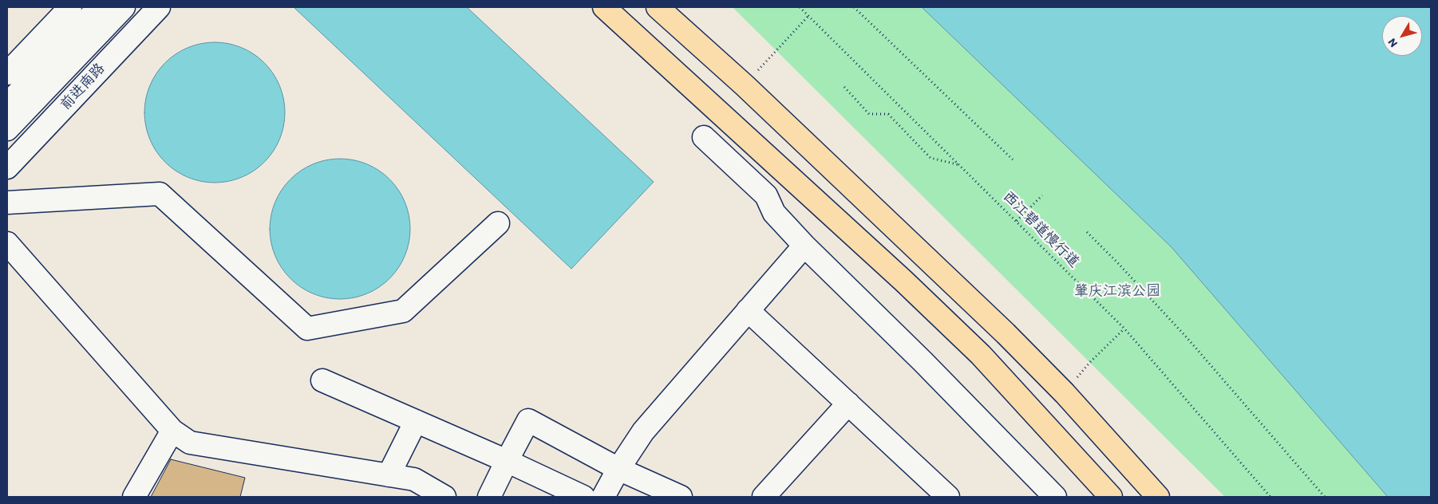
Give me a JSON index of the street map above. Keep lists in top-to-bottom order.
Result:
{
  "streets": {
    "street": ["前进南路"],
    "path": ["西江碧道慢行道"]
  },
  "parks": ["肇庆江滨公园"],
  "north": "bottom left"
}
